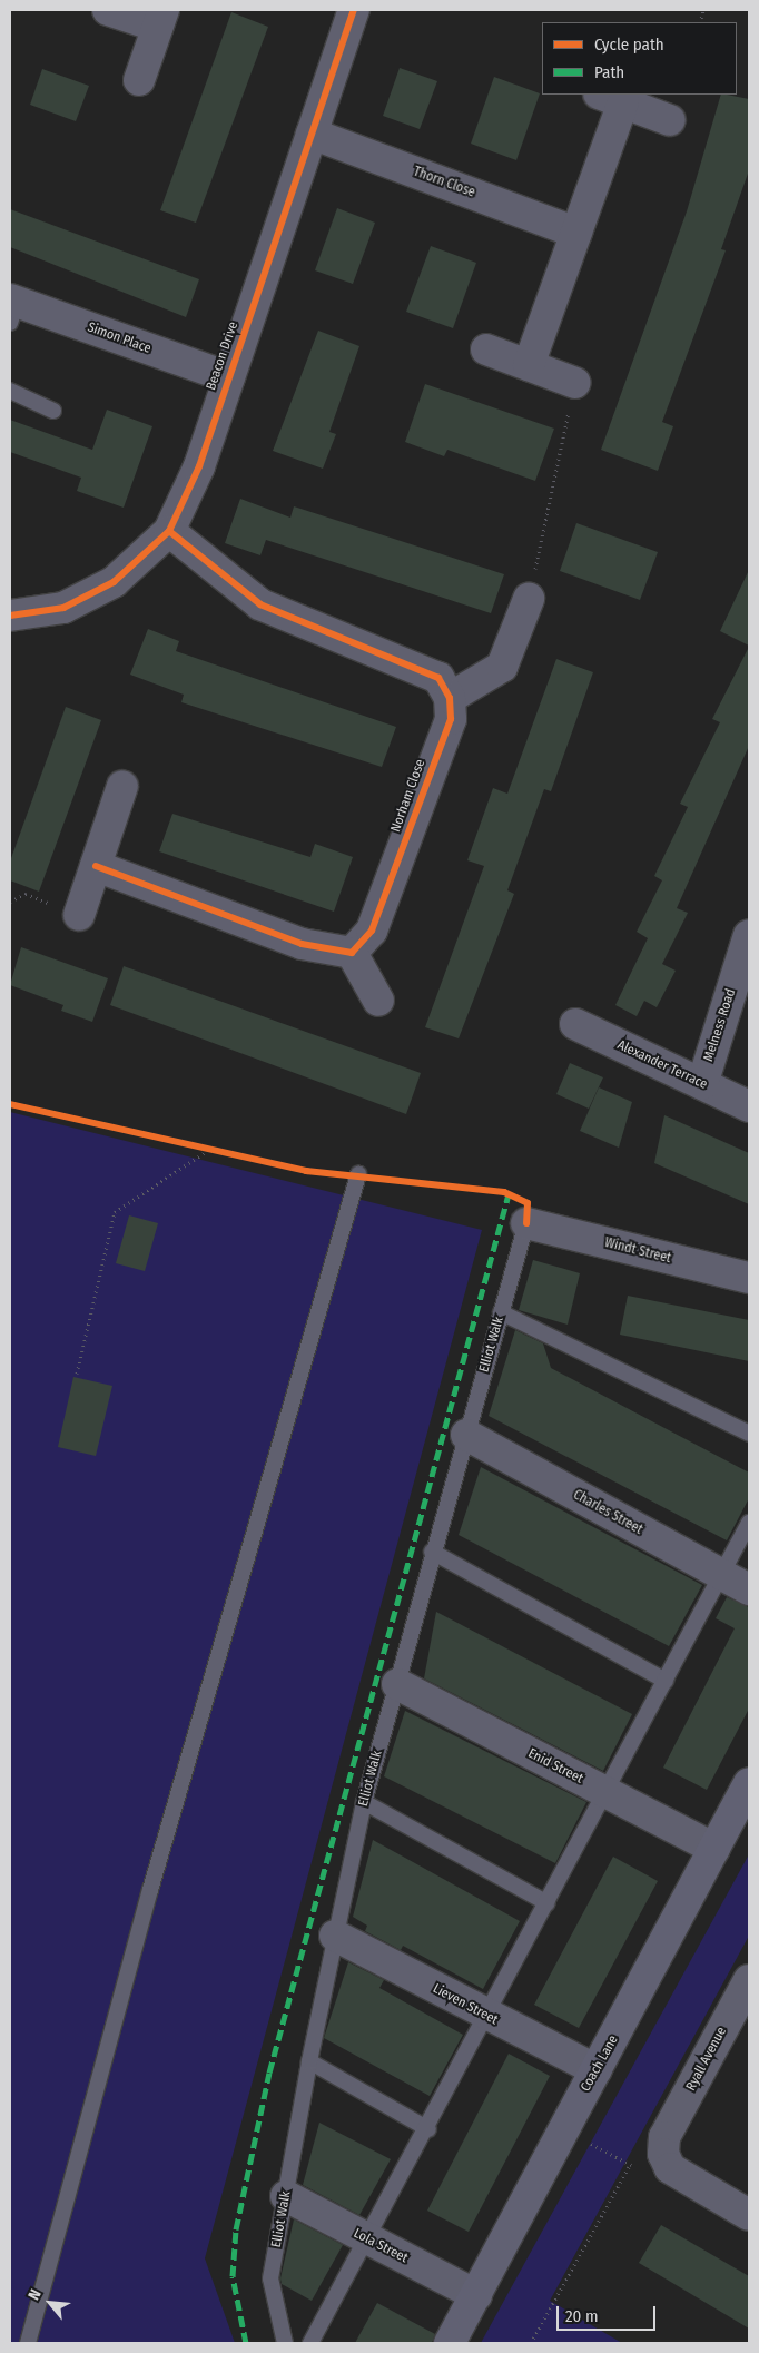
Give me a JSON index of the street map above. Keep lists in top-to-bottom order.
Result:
{
  "streets": {
    "street": [
      "Thorn Close",
      "Simon Place",
      "Beacon Drive",
      "Norham Close",
      "Melness Road",
      "Alexander Terrace",
      "Windt Street",
      "Charles Street",
      "Enid Street",
      "Lieven Street",
      "Ryall Avenue",
      "Coach Lane",
      "Lola Street"
    ],
    "lane": ["Elliot Walk"]
  },
  "crossings": [
    ["Thorn Close", "Beacon Drive"],
    ["Simon Place", "Beacon Drive"],
    ["Melness Road", "Alexander Terrace"],
    ["Windt Street", "Elliot Walk"],
    ["Elliot Walk", "Charles Street"],
    ["Elliot Walk", "Enid Street"],
    ["Elliot Walk", "Lieven Street"],
    ["Elliot Walk", "Lola Street"],
    ["Enid Street", "Coach Lane"],
    ["Lieven Street", "Coach Lane"],
    ["Coach Lane", "Lola Street"]
  ],
  "legend": ["Cycle path", "Path"],
  "scale_bar": "20 m",
  "north": "top left"
}
